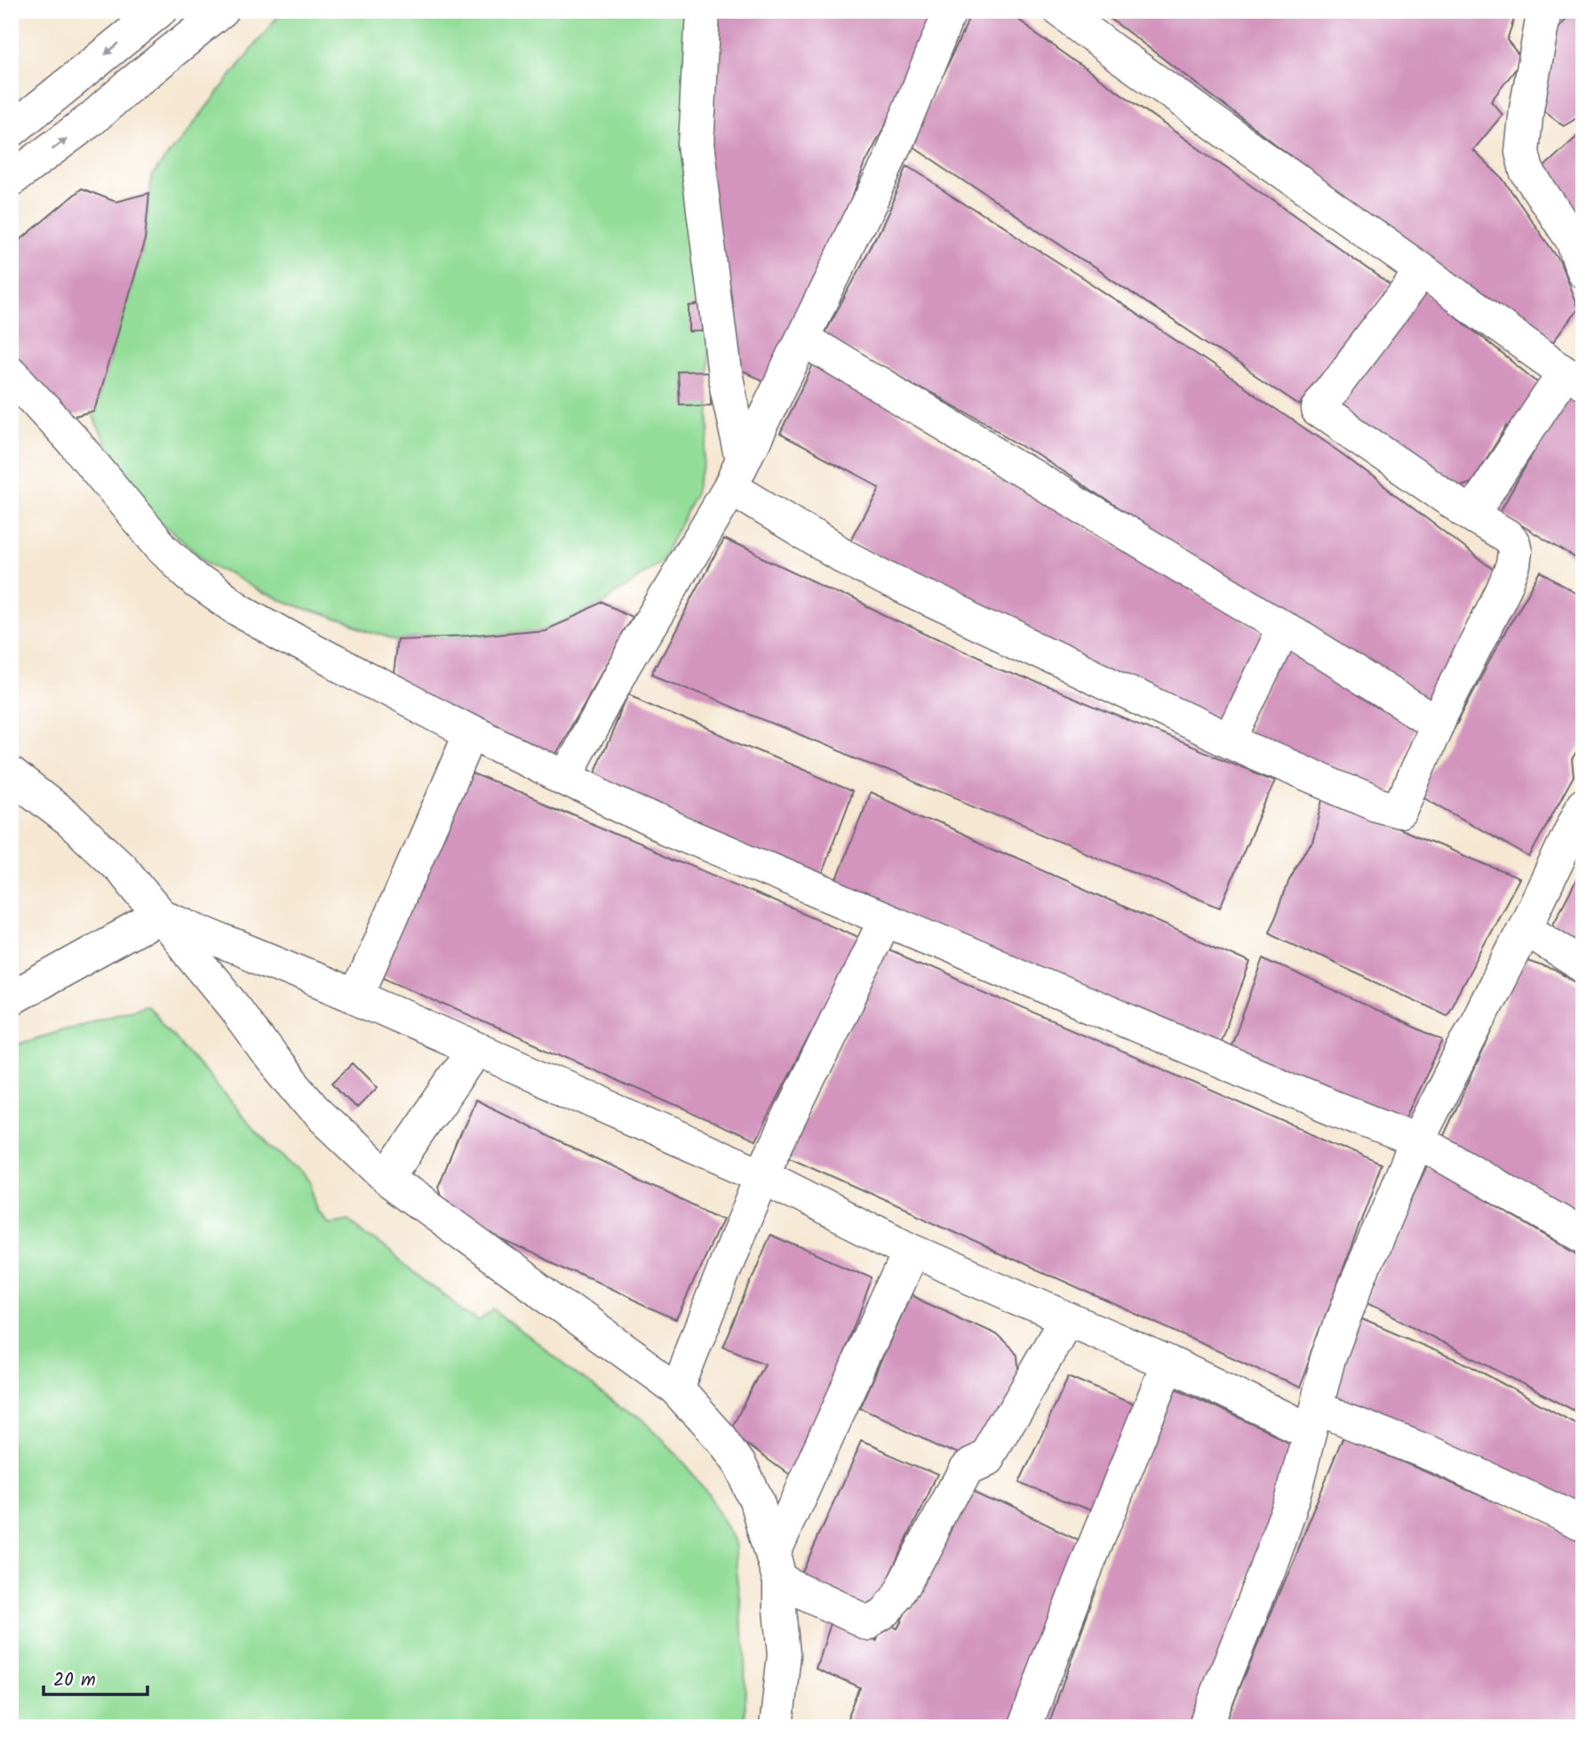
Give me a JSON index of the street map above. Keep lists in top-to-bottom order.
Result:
{
  "scale_bar": "20 m"
}
